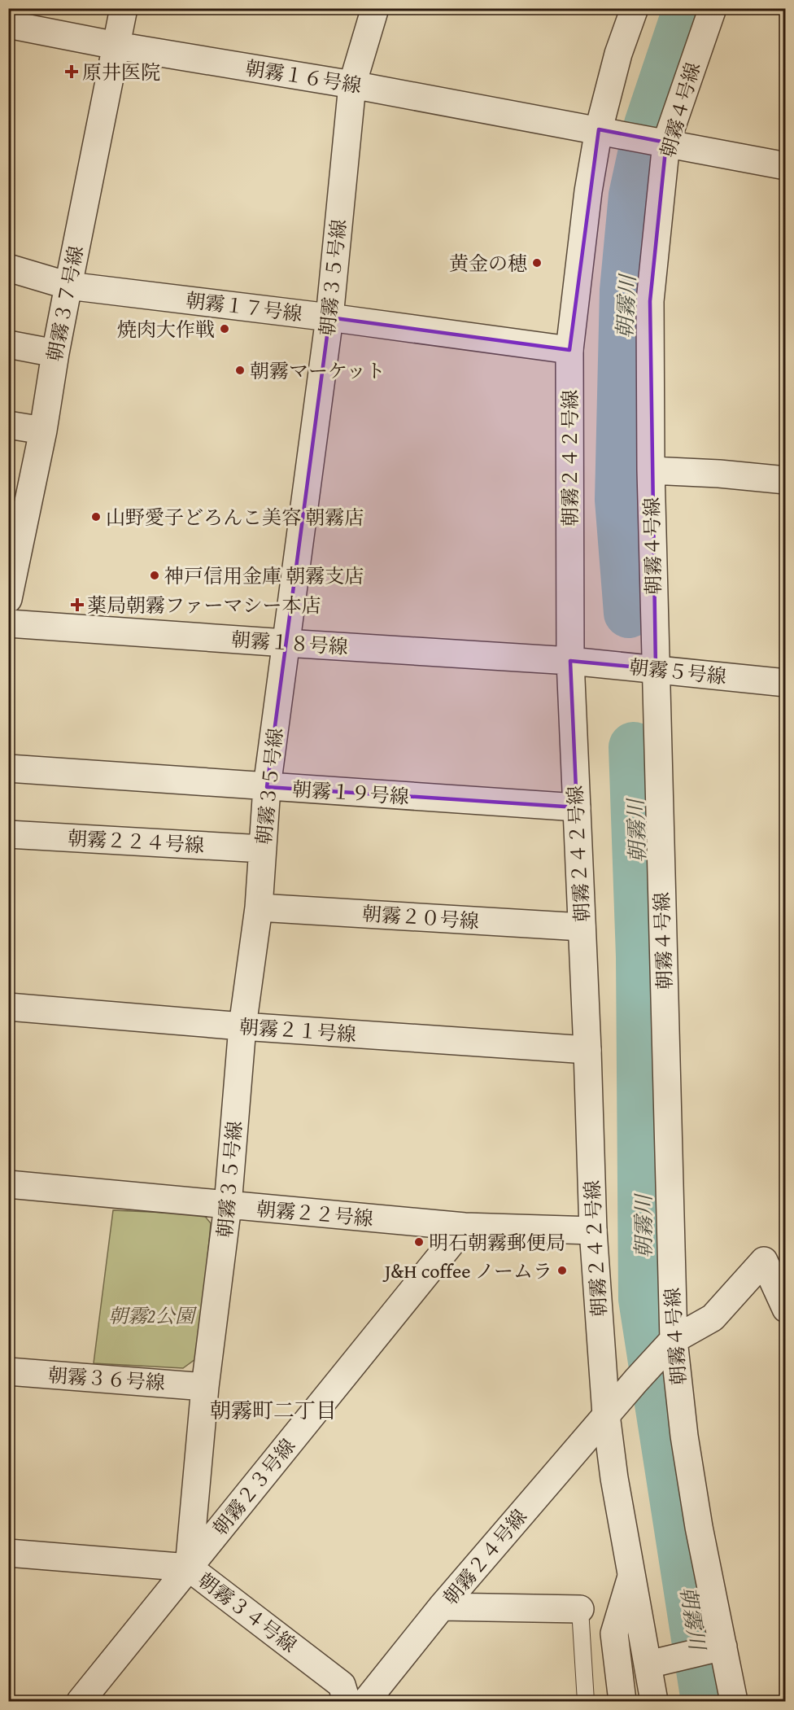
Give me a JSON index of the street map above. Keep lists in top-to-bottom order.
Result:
{
  "streets": {
    "street": [
      "朝霧１６号線",
      "朝霧４号線",
      "朝霧３５号線",
      "朝霧３７号線",
      "朝霧１７号線",
      "朝霧２４２号線",
      "朝霧１８号線",
      "朝霧５号線",
      "朝霧１９号線",
      "朝霧２２４号線",
      "朝霧２０号線",
      "朝霧２１号線",
      "朝霧２２号線",
      "朝霧３６号線",
      "朝霧２３号線",
      "朝霧２４号線",
      "朝霧３４号線"
    ]
  },
  "crossings": [
    ["朝霧１６号線", "朝霧４号線"],
    ["朝霧１６号線", "朝霧３５号線"],
    ["朝霧１６号線", "朝霧３７号線"],
    ["朝霧１６号線", "朝霧２４２号線"],
    ["朝霧４号線", "朝霧５号線"],
    ["朝霧４号線", "朝霧２４号線"],
    ["朝霧３５号線", "朝霧１７号線"],
    ["朝霧３５号線", "朝霧１８号線"],
    ["朝霧３５号線", "朝霧１９号線"],
    ["朝霧３５号線", "朝霧２２４号線"],
    ["朝霧３５号線", "朝霧２０号線"],
    ["朝霧３５号線", "朝霧２１号線"],
    ["朝霧３５号線", "朝霧２２号線"],
    ["朝霧３５号線", "朝霧３６号線"],
    ["朝霧３５号線", "朝霧２３号線"],
    ["朝霧３５号線", "朝霧３４号線"],
    ["朝霧３７号線", "朝霧１７号線"],
    ["朝霧１７号線", "朝霧２４２号線"],
    ["朝霧２４２号線", "朝霧１８号線"],
    ["朝霧２４２号線", "朝霧５号線"],
    ["朝霧２４２号線", "朝霧１９号線"],
    ["朝霧２４２号線", "朝霧２０号線"],
    ["朝霧２４２号線", "朝霧２１号線"],
    ["朝霧２４２号線", "朝霧２２号線"],
    ["朝霧２４２号線", "朝霧２４号線"],
    ["朝霧１８号線", "朝霧５号線"],
    ["朝霧２２号線", "朝霧２３号線"],
    ["朝霧２３号線", "朝霧３４号線"]
  ],
  "districts": ["朝霧町二丁目"],
  "water": ["朝霧川"],
  "parks": ["朝霧2公園"],
  "places": {
    "health": ["原井医院", "薬局朝霧ファーマシー本店"],
    "other": [
      "黄金の穂",
      "焼肉大作戦",
      "朝霧マーケット",
      "山野愛子どろんこ美容 朝霧店",
      "神戸信用金庫 朝霧支店",
      "明石朝霧郵便局",
      "J&H coffee ノームラ"
    ]
  }
}
